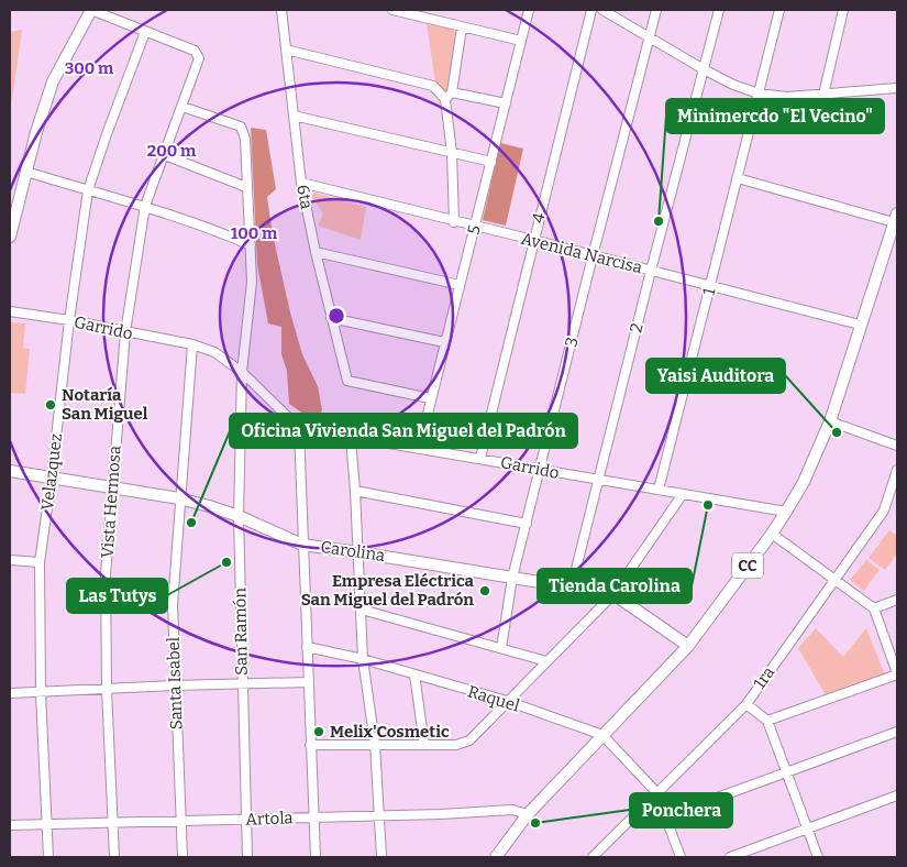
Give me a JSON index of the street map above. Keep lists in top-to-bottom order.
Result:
{
  "streets": {
    "main road": ["Carolina", "CC"],
    "street": [
      "6ta",
      "4",
      "5",
      "Avenida Narcisa",
      "1",
      "Garrido",
      "2",
      "3",
      "Velazquez",
      "Vista Hermosa",
      "San Ramón",
      "1ra",
      "Santa Isabel",
      "Raquel",
      "Artola"
    ]
  },
  "crossings": [
    ["6ta", "5"],
    ["6ta", "Avenida Narcisa"],
    ["4", "Avenida Narcisa"],
    ["4", "Garrido"],
    ["5", "Avenida Narcisa"],
    ["5", "Garrido"],
    ["Avenida Narcisa", "1"],
    ["Avenida Narcisa", "2"],
    ["Avenida Narcisa", "3"],
    ["Avenida Narcisa", "CC"],
    ["1", "Garrido"],
    ["Garrido", "2"],
    ["Garrido", "3"],
    ["Garrido", "Velazquez"],
    ["Garrido", "Vista Hermosa"],
    ["Garrido", "CC"],
    ["Garrido", "San Ramón"],
    ["Garrido", "Santa Isabel"],
    ["2", "Carolina"],
    ["3", "Carolina"],
    ["Velazquez", "Vista Hermosa"],
    ["Velazquez", "Carolina"],
    ["Velazquez", "Artola"],
    ["Vista Hermosa", "Carolina"],
    ["Vista Hermosa", "San Ramón"],
    ["Vista Hermosa", "Artola"],
    ["Carolina", "CC"],
    ["Carolina", "San Ramón"],
    ["Carolina", "Santa Isabel"],
    ["CC", "Raquel"],
    ["CC", "Artola"],
    ["San Ramón", "Artola"],
    ["1ra", "Raquel"],
    ["Santa Isabel", "Artola"]
  ],
  "places": [
    "Minimercdo \"El Vecino\"",
    "Notaría San Miguel",
    "Yaisi Auditora",
    "Tienda Carolina",
    "Oficina Vivienda San Miguel del Padrón",
    "Las Tutys",
    "Empresa Eléctrica San Miguel del Padrón",
    "Melix'Cosmetic",
    "Ponchera"
  ],
  "rings": ["300 m", "200 m", "100 m"]
}
